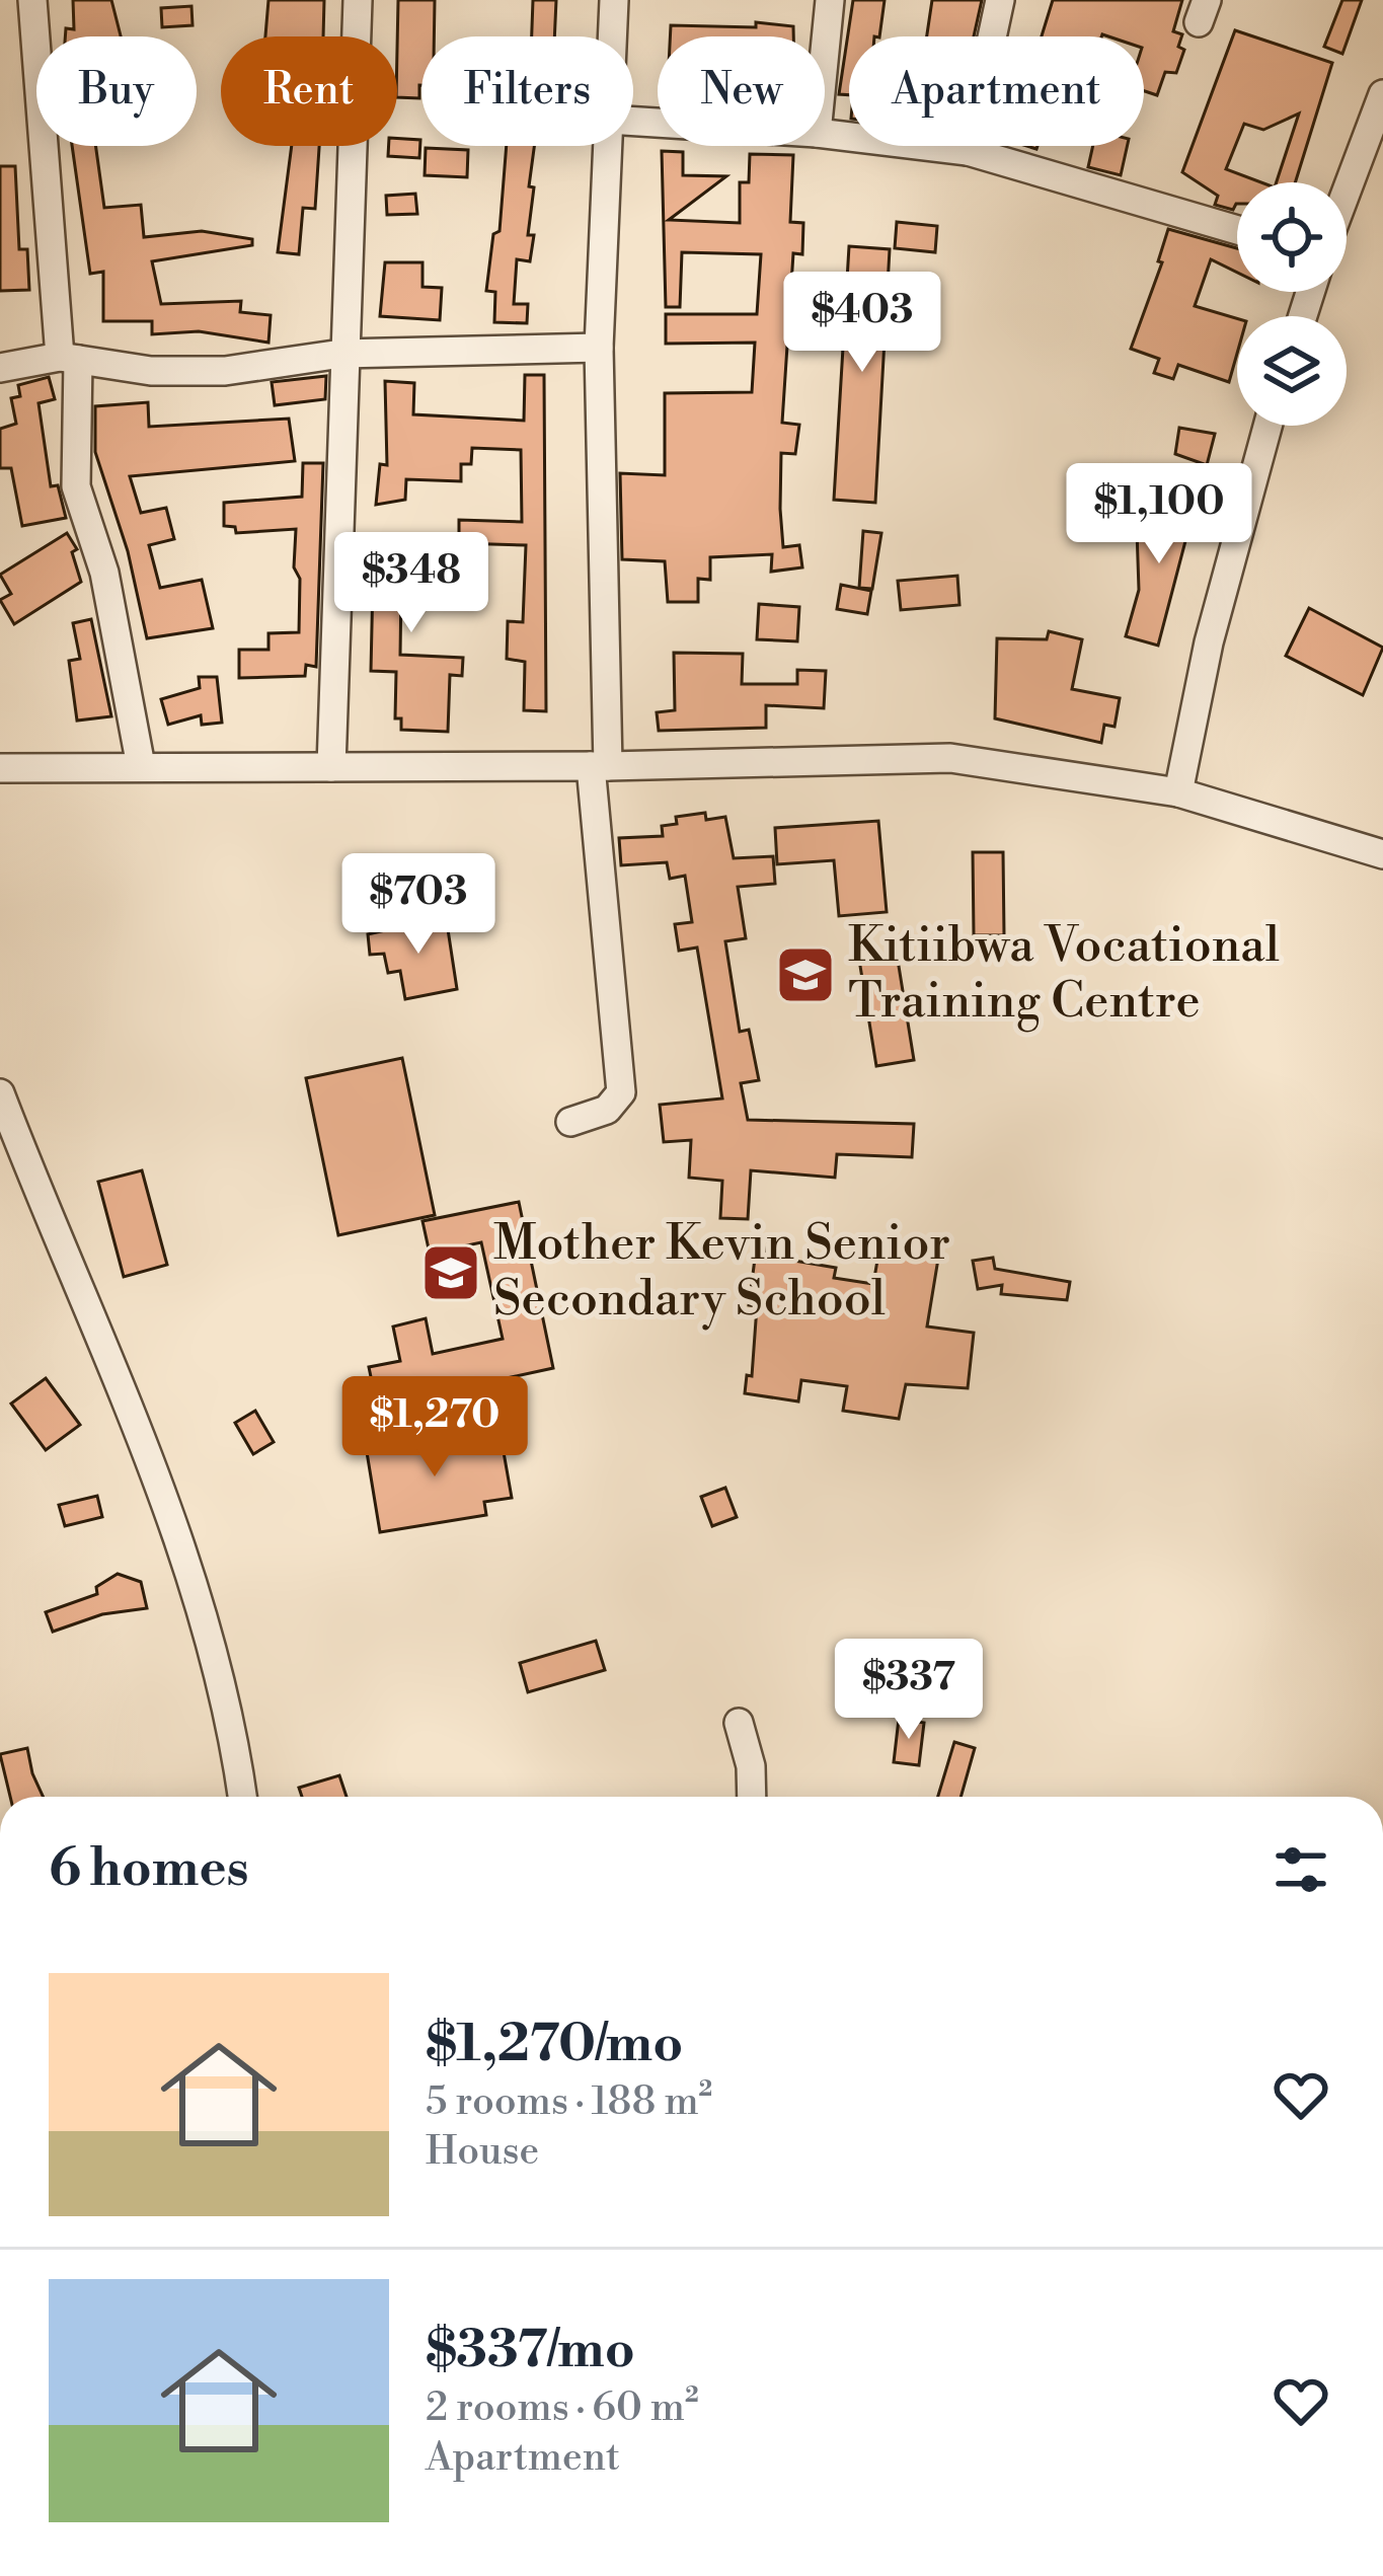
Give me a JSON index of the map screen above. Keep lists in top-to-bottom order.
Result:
{
  "places": {
    "school or university": ["Kitiibwa Vocational Training Centre", "Mother Kevin Senior Secondary School"]
  },
  "page": {
    "chip": [
      "Buy",
      "Rent",
      "Filters",
      "New",
      "Apartment"
    ],
    "price": [
      "$403",
      "$1,100",
      "$348",
      "$703",
      "$1,270",
      "$337"
    ],
    "heading": "6 homes",
    "list": [
      {
        "name": "$1,270/mo",
        "note": "5 rooms · 188 m² · House"
      },
      {
        "name": "$337/mo",
        "note": "2 rooms · 60 m² · Apartment"
      }
    ]
  }
}
